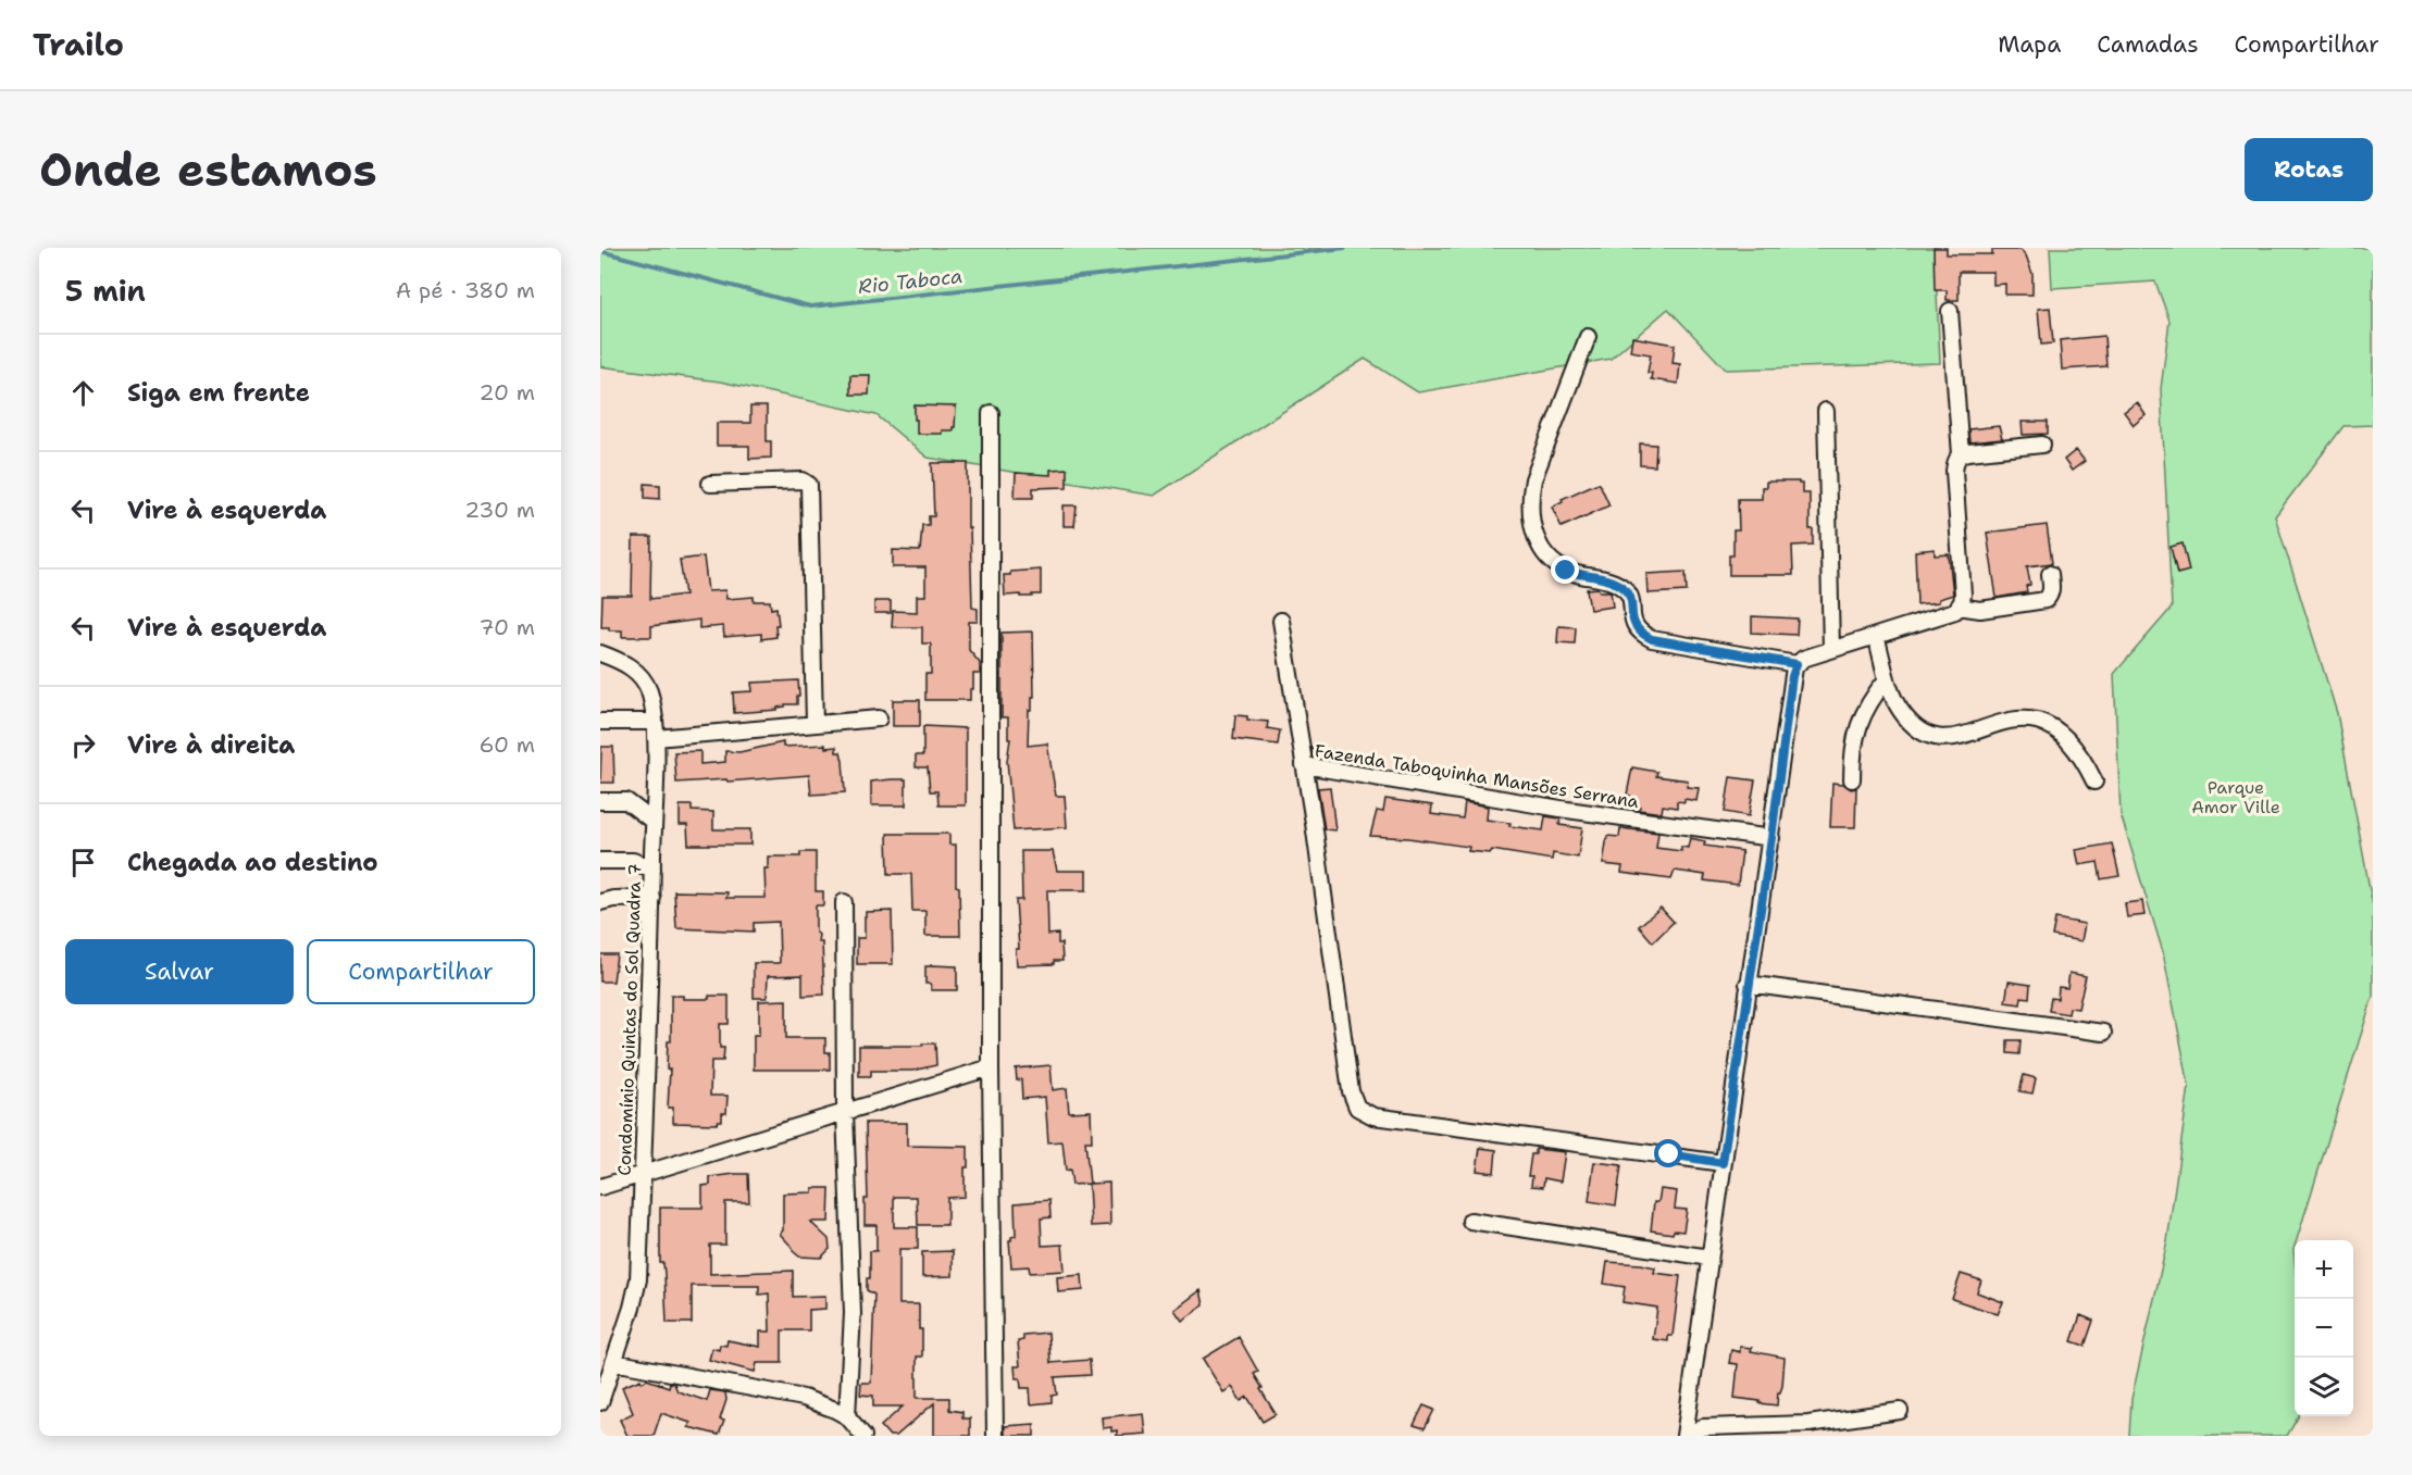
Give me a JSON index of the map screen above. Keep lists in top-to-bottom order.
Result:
{
  "streets": {
    "street": ["Fazenda Taboquinha Mansões Serrana", "Condomínio Quintas do Sol Quadra 7"]
  },
  "water": ["Rio Taboca"],
  "parks": ["Parque Amor Ville"],
  "page": {
    "header": "Trailo",
    "nav": ["Mapa", "Camadas", "Compartilhar"],
    "buttons": [
      "Rotas",
      ["Salvar", "Compartilhar"]
    ],
    "title": "Onde estamos",
    "heading": ["5 min", "A pé · 380 m"],
    "list": [
      ["Siga em frente", "20 m"],
      ["Vire à esquerda", "230 m"],
      ["Vire à esquerda", "70 m"],
      ["Vire à direita", "60 m"],
      "Chegada ao destino"
    ],
    "map_buttons": ["+", "−"]
  }
}
